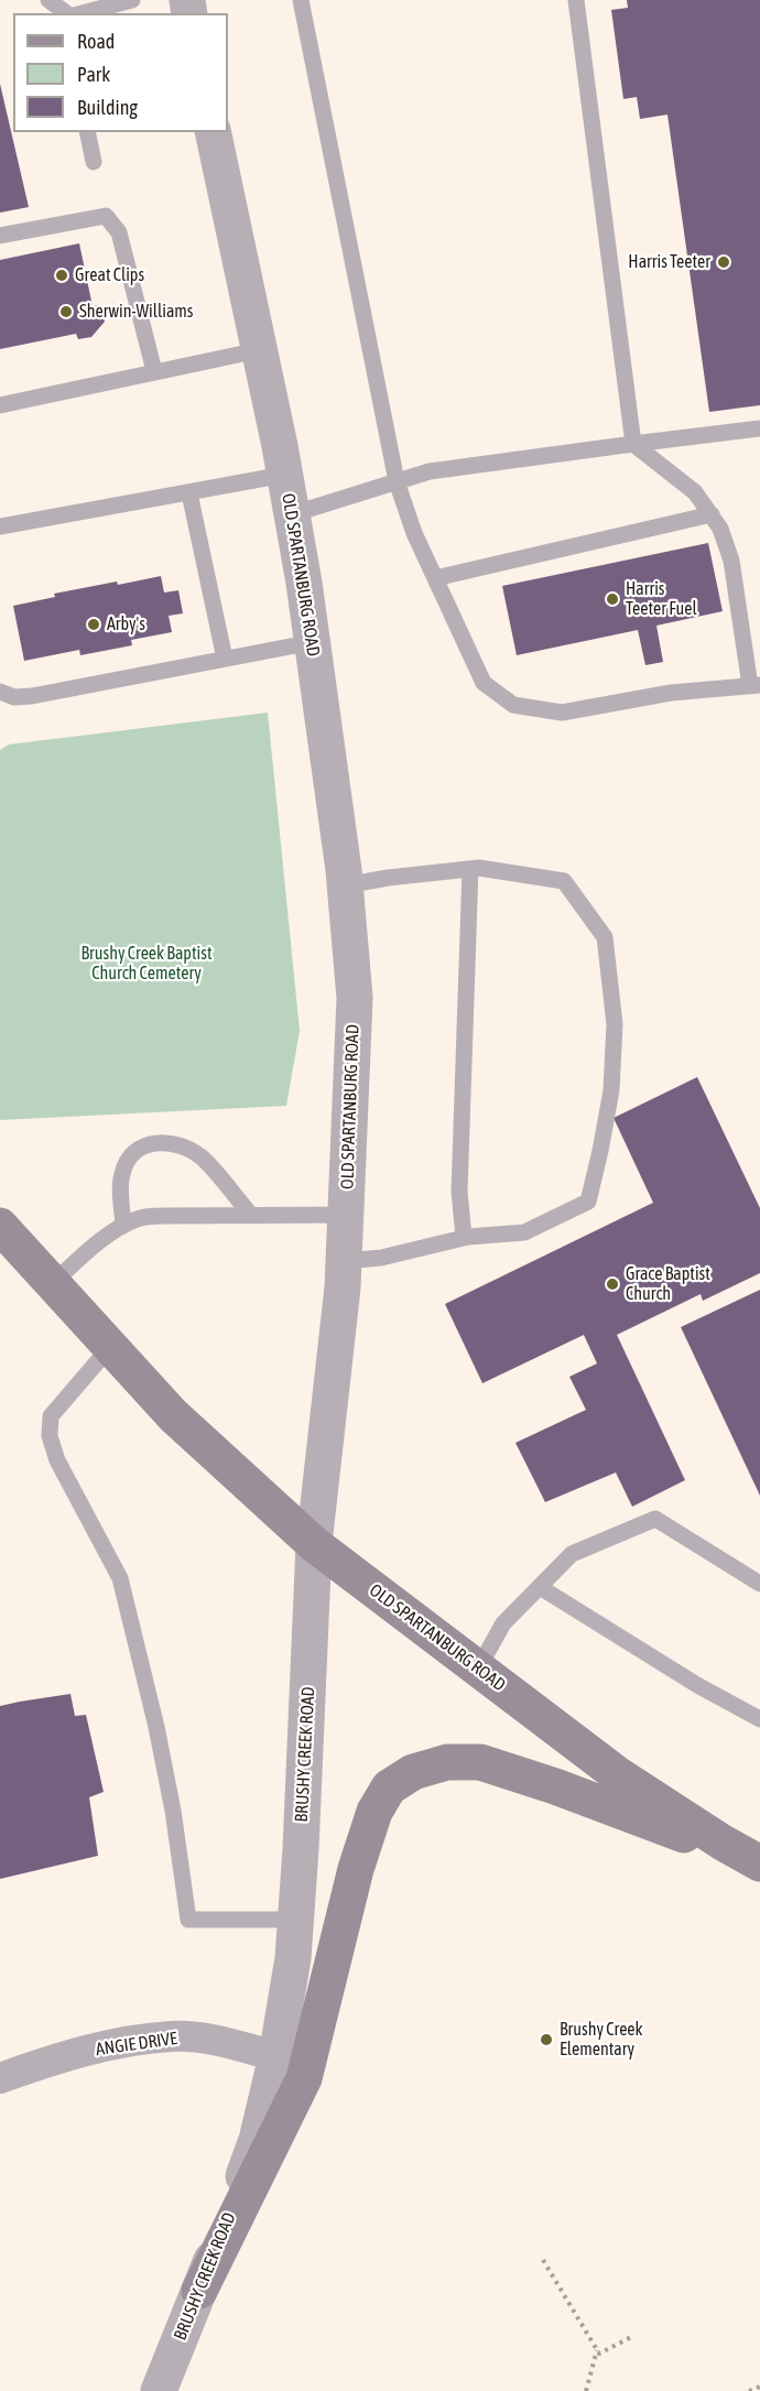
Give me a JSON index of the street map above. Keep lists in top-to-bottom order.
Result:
{
  "streets": {
    "main road": ["OLD SPARTANBURG ROAD"],
    "street": ["BRUSHY CREEK ROAD", "ANGIE DRIVE"]
  },
  "crossings": [
    ["OLD SPARTANBURG ROAD", "BRUSHY CREEK ROAD"],
    ["BRUSHY CREEK ROAD", "ANGIE DRIVE"]
  ],
  "parks": ["Brushy Creek Baptist Church Cemetery"],
  "places": [
    "Harris Teeter",
    "Great Clips",
    "Sherwin-Williams",
    "Harris Teeter Fuel",
    "Arby's",
    "Grace Baptist Church",
    "Brushy Creek Elementary"
  ],
  "legend": ["Road", "Park", "Building"]
}
